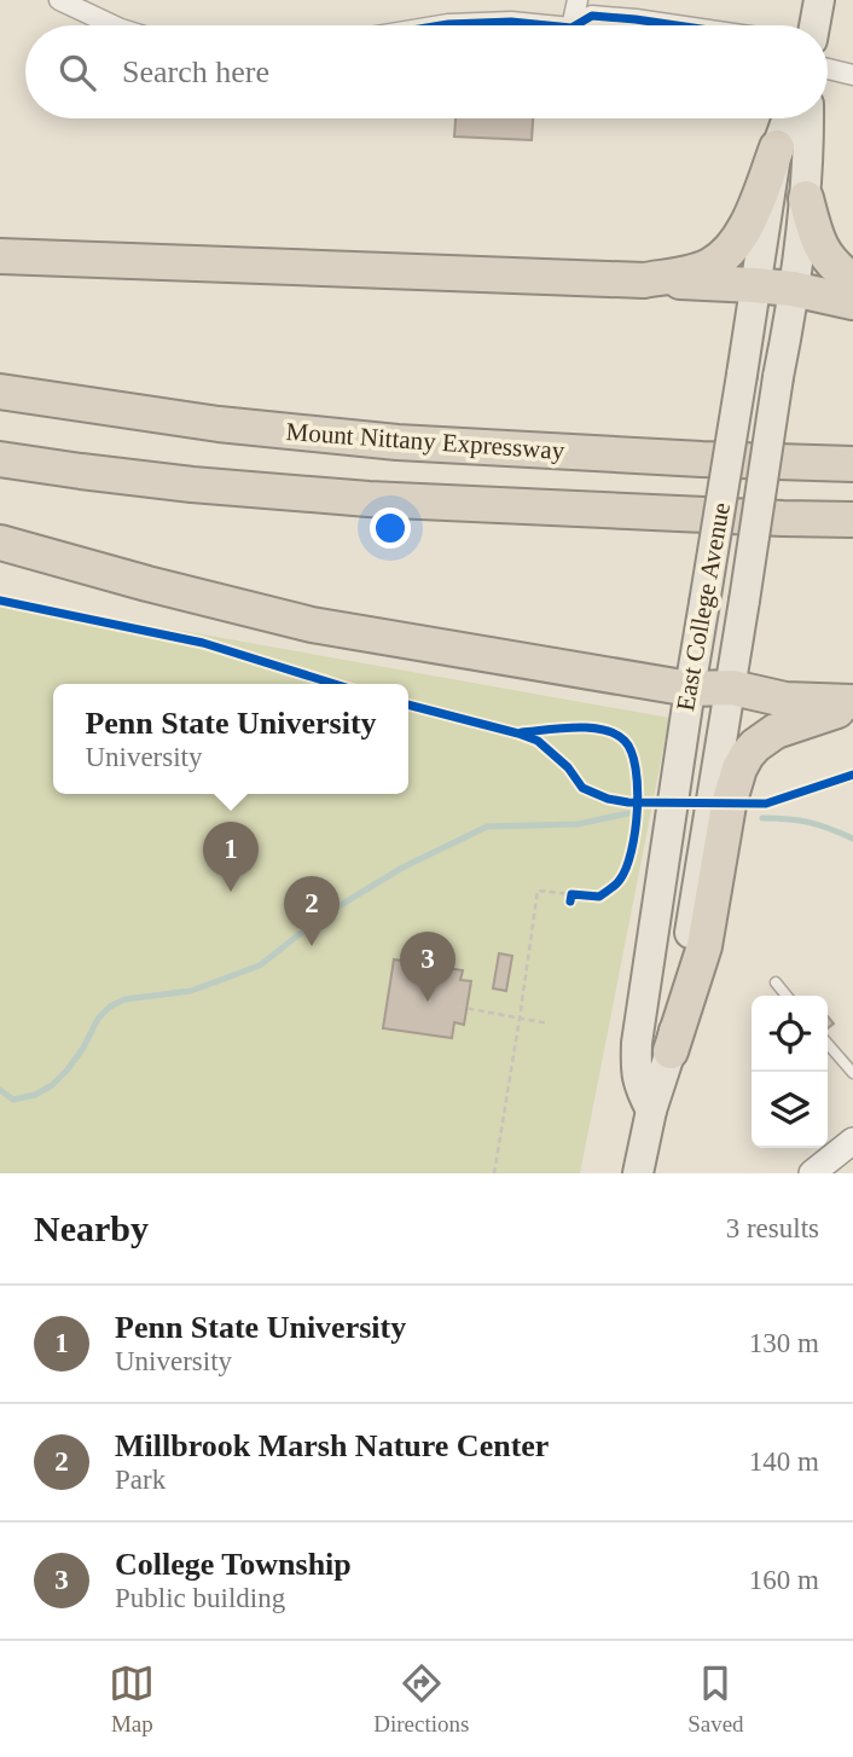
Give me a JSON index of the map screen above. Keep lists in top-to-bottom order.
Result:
{
  "streets": {
    "highway": ["Mount Nittany Expressway"],
    "main road": ["East College Avenue"]
  },
  "page": {
    "search": "Search here",
    "popup": ["Penn State University", "University"],
    "pins": ["1", "2", "3"],
    "heading": ["Nearby", "3 results"],
    "list": [
      {
        "mark": "1",
        "name": "Penn State University",
        "note": "University",
        "value": "130 m"
      },
      {
        "mark": "2",
        "name": "Millbrook Marsh Nature Center",
        "note": "Park",
        "value": "140 m"
      },
      {
        "mark": "3",
        "name": "College Township",
        "note": "Public building",
        "value": "160 m"
      }
    ],
    "nav": ["Map", "Directions", "Saved"]
  }
}
